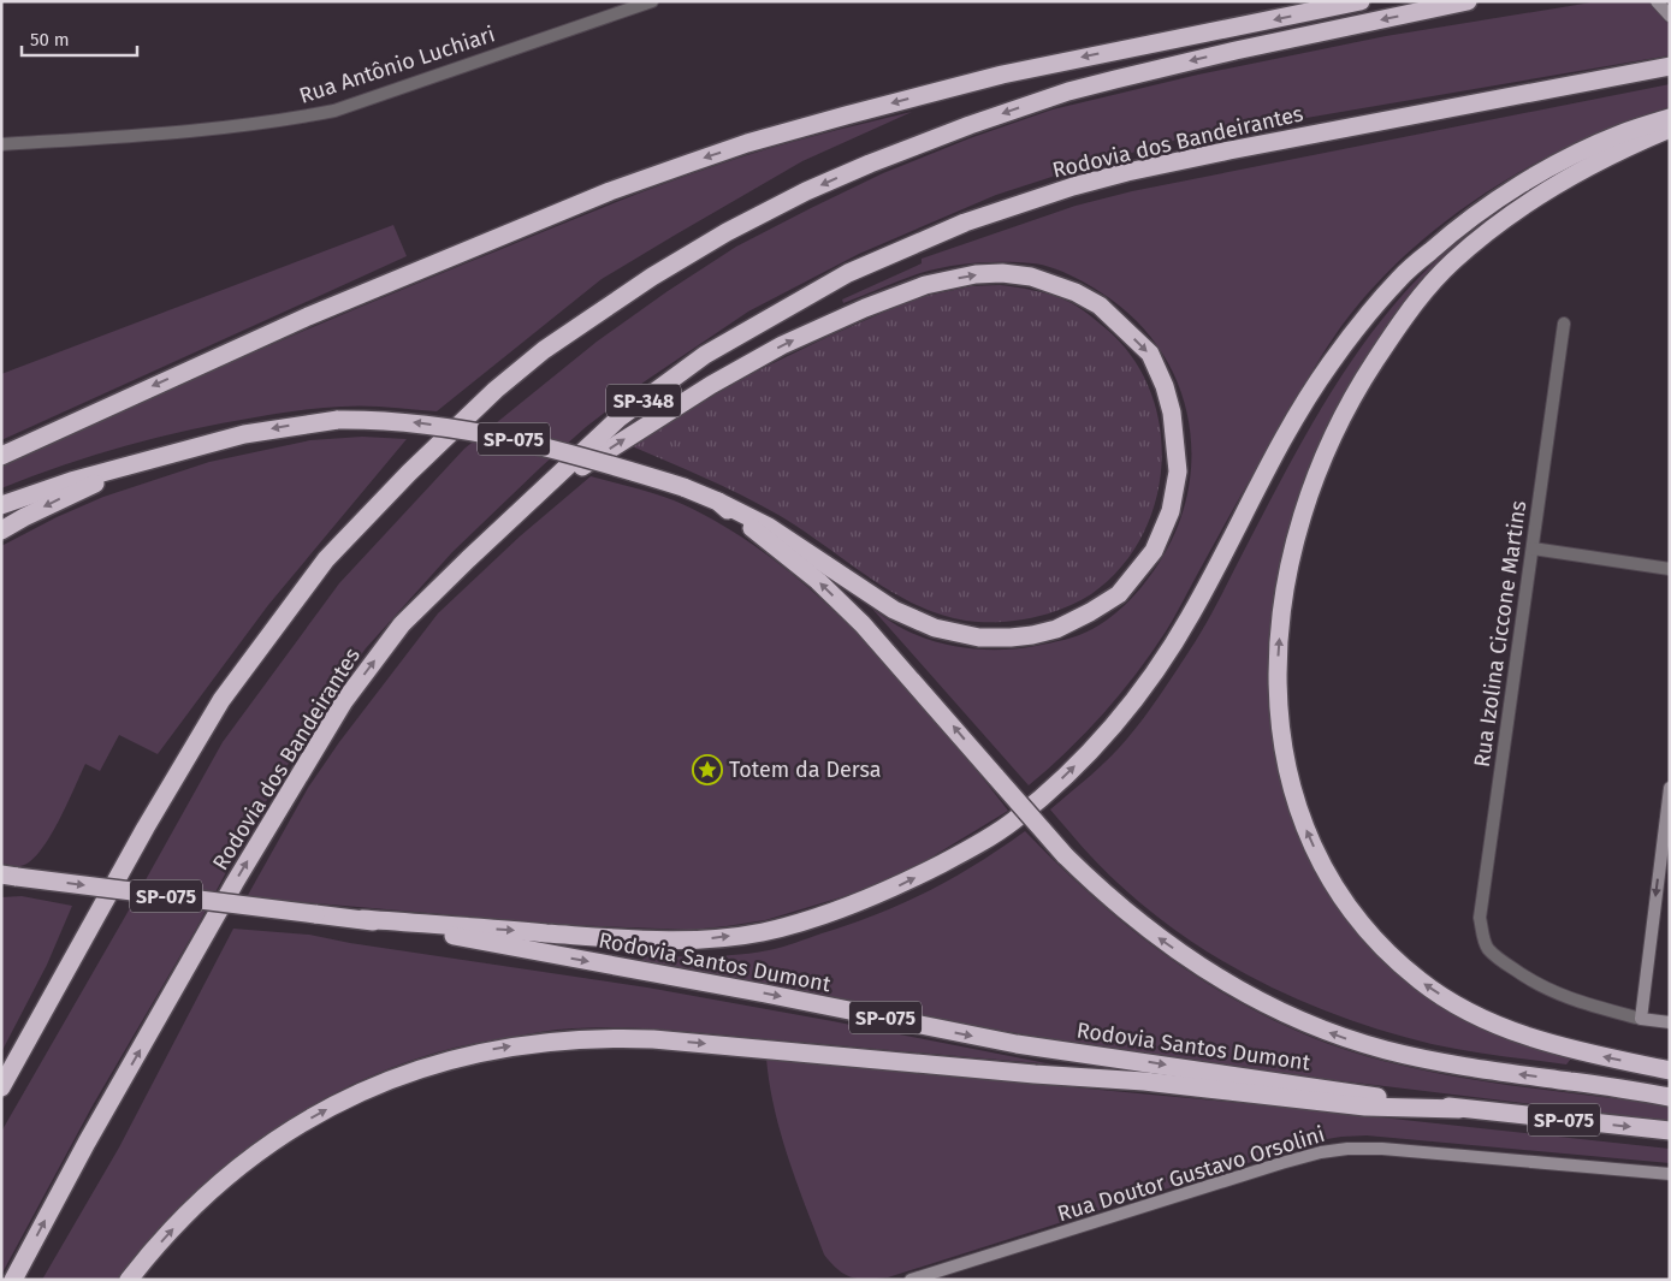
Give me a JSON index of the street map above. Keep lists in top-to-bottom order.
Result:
{
  "streets": {
    "highway": [
      "Rodovia dos Bandeirantes",
      "SP-348",
      "SP-075",
      "Rodovia Santos Dumont"
    ],
    "street": ["Rua Antônio Luchiari", "Rua Izolina Ciccone Martins", "Rua Doutor Gustavo Orsolini"]
  },
  "crossings": [
    ["SP-075", "Rodovia Santos Dumont"]
  ],
  "one_way": ["Rodovia dos Bandeirantes"],
  "places": {
    "place": ["Totem da Dersa"]
  },
  "scale_bar": "50 m"
}
